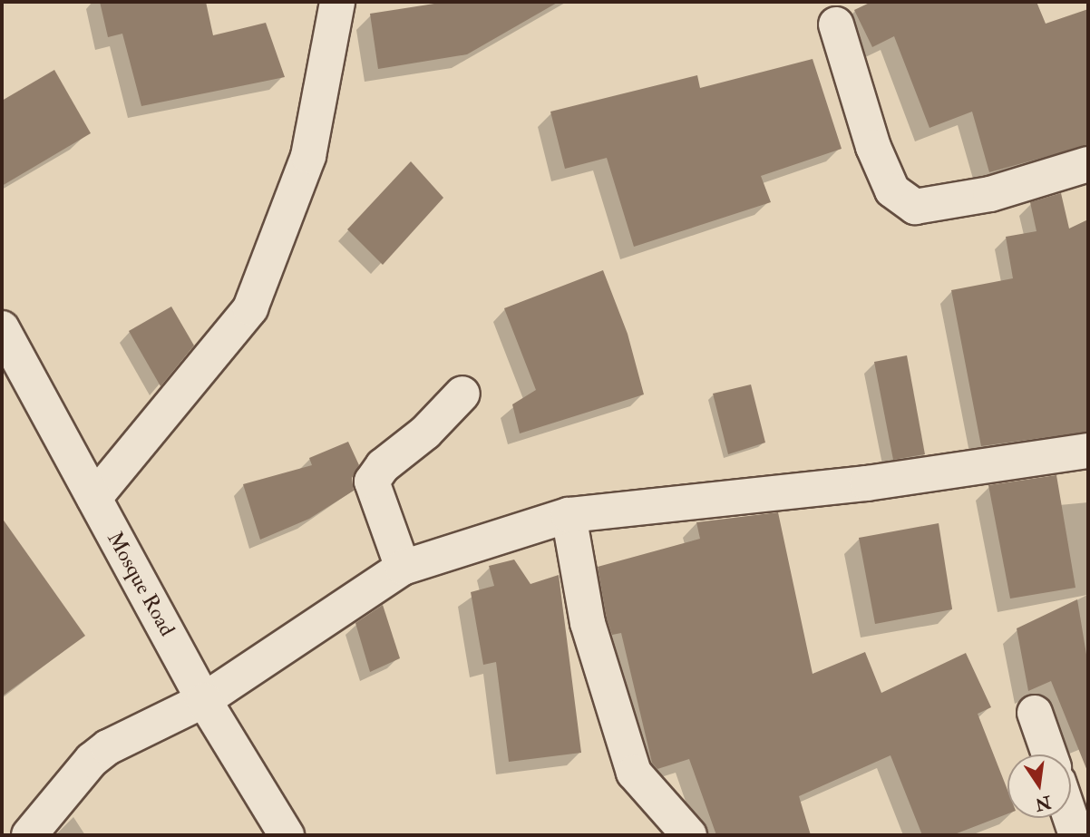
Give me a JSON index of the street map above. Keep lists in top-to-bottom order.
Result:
{
  "streets": {
    "street": ["Mosque Road"]
  },
  "north": "bottom"
}
